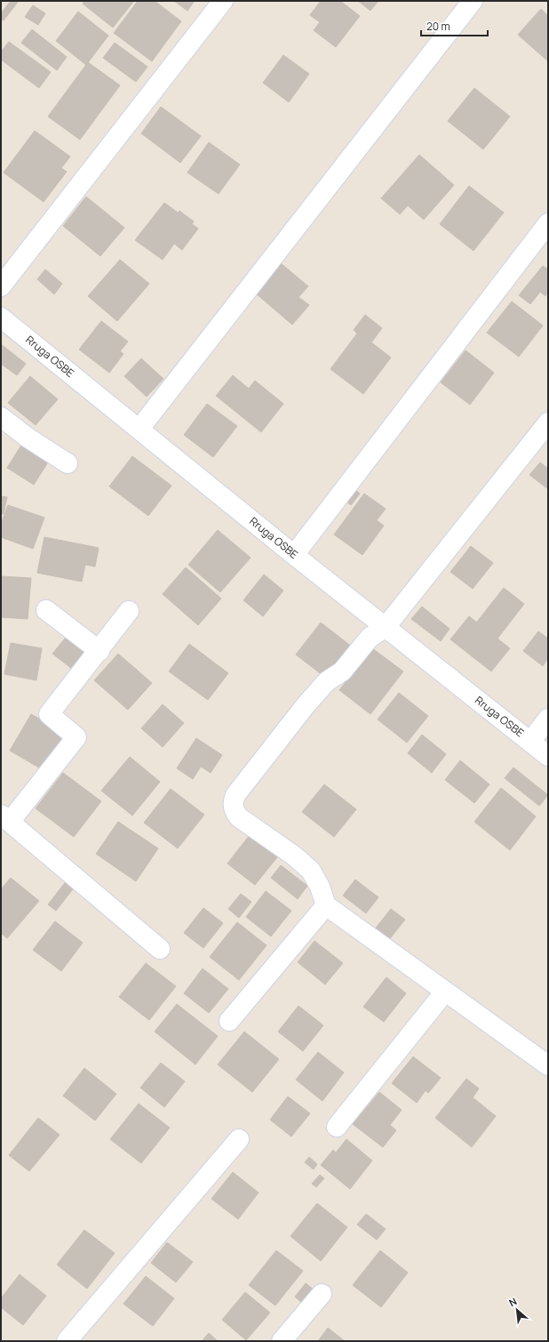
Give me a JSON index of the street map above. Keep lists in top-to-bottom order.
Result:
{
  "streets": {
    "street": ["Rruga OSBE"]
  },
  "scale_bar": "20 m",
  "north": "top left"
}
